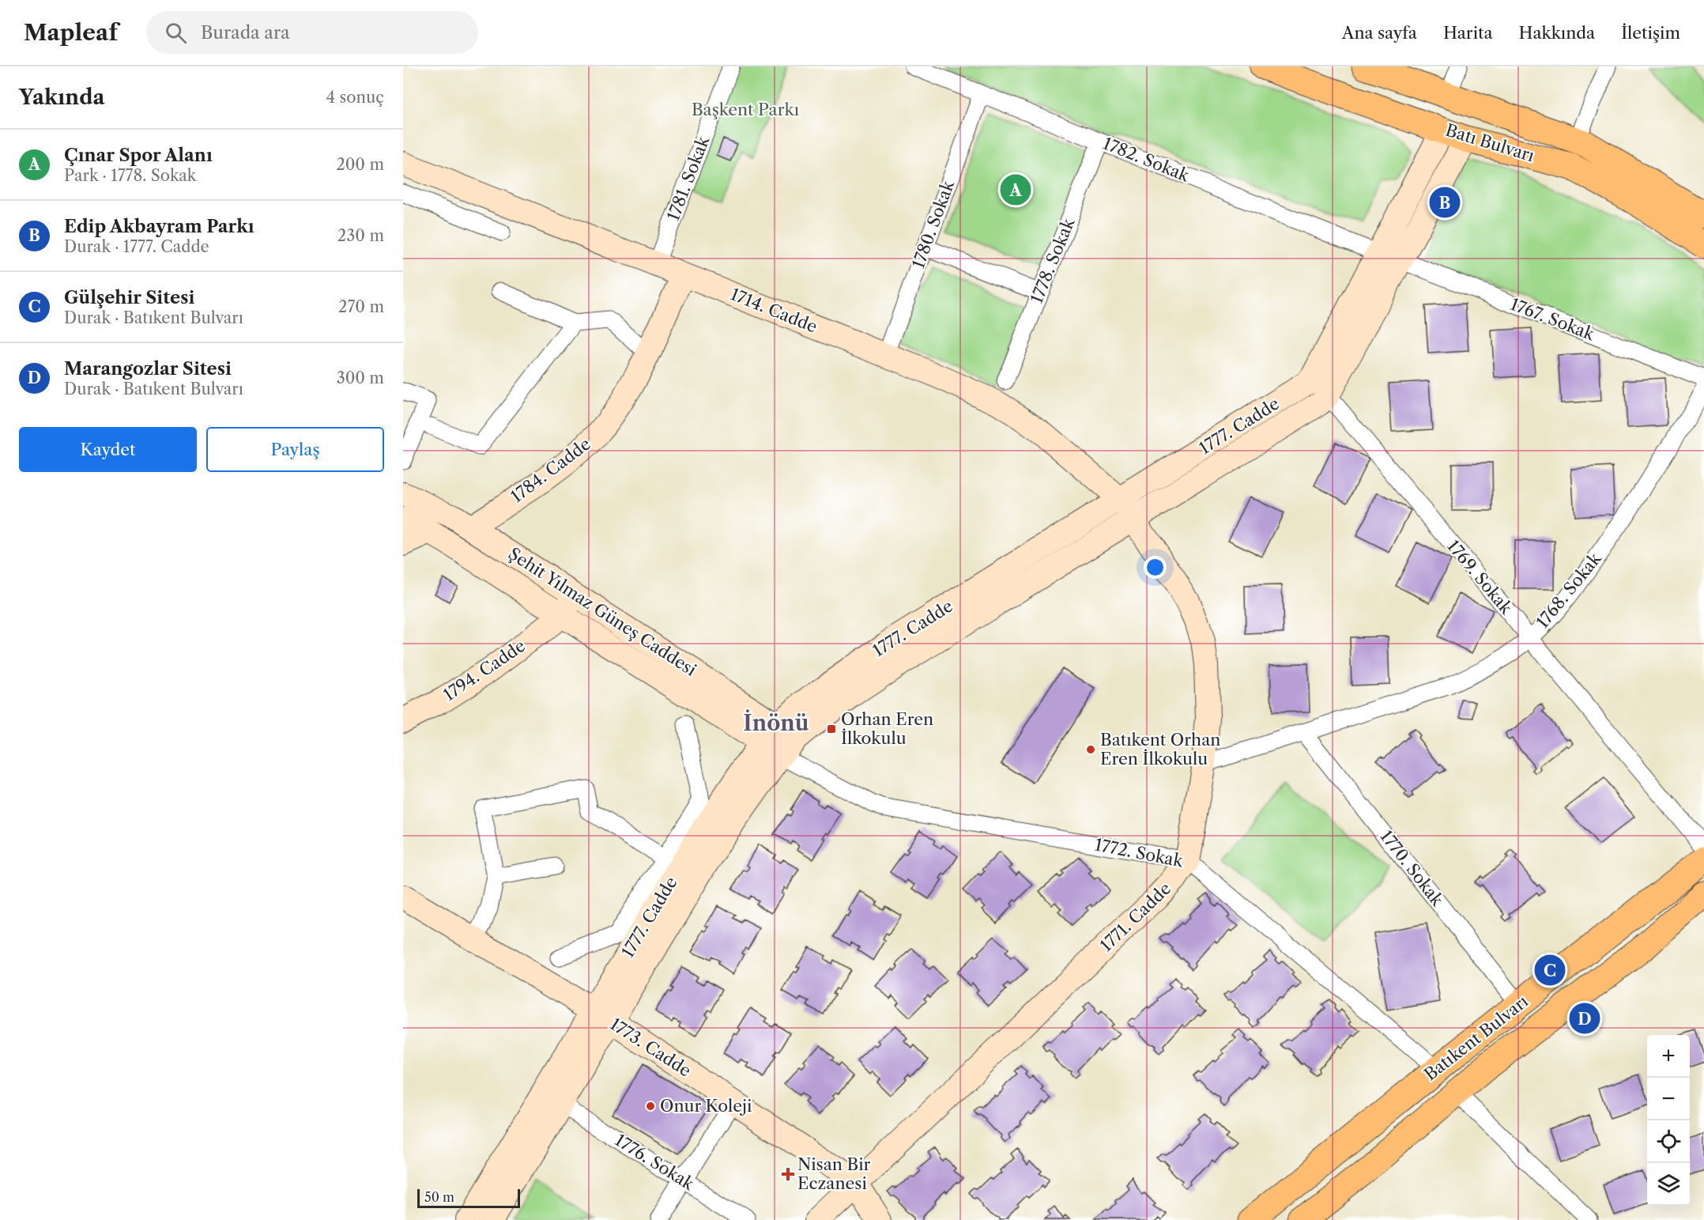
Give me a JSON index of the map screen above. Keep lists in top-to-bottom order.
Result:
{
  "streets": {
    "main road": [
      "Batı Bulvarı",
      "1714. Cadde",
      "1777. Cadde",
      "1784. Cadde",
      "Şehit Yılmaz Güneş Caddesi",
      "1794. Cadde",
      "1771. Cadde",
      "Batıkent Bulvarı",
      "1773. Cadde"
    ],
    "street": [
      "1782. Sokak",
      "1781. Sokak",
      "1780. Sokak",
      "1778. Sokak",
      "1767. Sokak",
      "1769. Sokak",
      "1768. Sokak",
      "1772. Sokak",
      "1770. Sokak",
      "1776. Sokak"
    ]
  },
  "crossings": [
    ["Batı Bulvarı", "1777. Cadde"],
    ["1782. Sokak", "1780. Sokak"],
    ["1782. Sokak", "1778. Sokak"],
    ["1782. Sokak", "1767. Sokak"],
    ["1782. Sokak", "1777. Cadde"],
    ["1781. Sokak", "1714. Cadde"],
    ["1780. Sokak", "1714. Cadde"],
    ["1714. Cadde", "1777. Cadde"],
    ["1714. Cadde", "1784. Cadde"],
    ["1714. Cadde", "1771. Cadde"],
    ["1767. Sokak", "1777. Cadde"],
    ["1777. Cadde", "1769. Sokak"],
    ["1777. Cadde", "Şehit Yılmaz Güneş Caddesi"],
    ["1777. Cadde", "1772. Sokak"],
    ["1777. Cadde", "1771. Cadde"],
    ["1777. Cadde", "1773. Cadde"],
    ["1777. Cadde", "1776. Sokak"],
    ["1784. Cadde", "Şehit Yılmaz Güneş Caddesi"],
    ["1769. Sokak", "1768. Sokak"],
    ["1768. Sokak", "1770. Sokak"],
    ["1768. Sokak", "1771. Cadde"],
    ["Şehit Yılmaz Güneş Caddesi", "1794. Cadde"],
    ["Şehit Yılmaz Güneş Caddesi", "1772. Sokak"],
    ["1772. Sokak", "1771. Cadde"],
    ["1772. Sokak", "Batıkent Bulvarı"],
    ["1770. Sokak", "Batıkent Bulvarı"],
    ["1771. Cadde", "1773. Cadde"]
  ],
  "districts": ["İnönü"],
  "parks": ["Başkent Parkı"],
  "places": {
    "transit": ["Orhan Eren İlkokulu"],
    "other": ["Batıkent Orhan Eren İlkokulu", "Onur Koleji"],
    "health": ["Nisan Bir Eczanesi"]
  },
  "scale_bar": "50 m",
  "page": {
    "header": "Mapleaf",
    "search": "Burada ara",
    "nav": [
      "Ana sayfa",
      "Harita",
      "Hakkında",
      "İletişim"
    ],
    "heading": ["Yakında", "4 sonuç"],
    "list": [
      {
        "mark": "A",
        "name": "Çınar Spor Alanı",
        "note": "Park · 1778. Sokak",
        "value": "200 m"
      },
      {
        "mark": "B",
        "name": "Edip Akbayram Parkı",
        "note": "Durak · 1777. Cadde",
        "value": "230 m"
      },
      {
        "mark": "C",
        "name": "Gülşehir Sitesi",
        "note": "Durak · Batıkent Bulvarı",
        "value": "270 m"
      },
      {
        "mark": "D",
        "name": "Marangozlar Sitesi",
        "note": "Durak · Batıkent Bulvarı",
        "value": "300 m"
      }
    ],
    "pins": [
      "A",
      "B",
      "C",
      "D"
    ],
    "buttons": ["Kaydet", "Paylaş"],
    "map_buttons": ["+", "−"],
    "scale": "50 m"
  }
}
